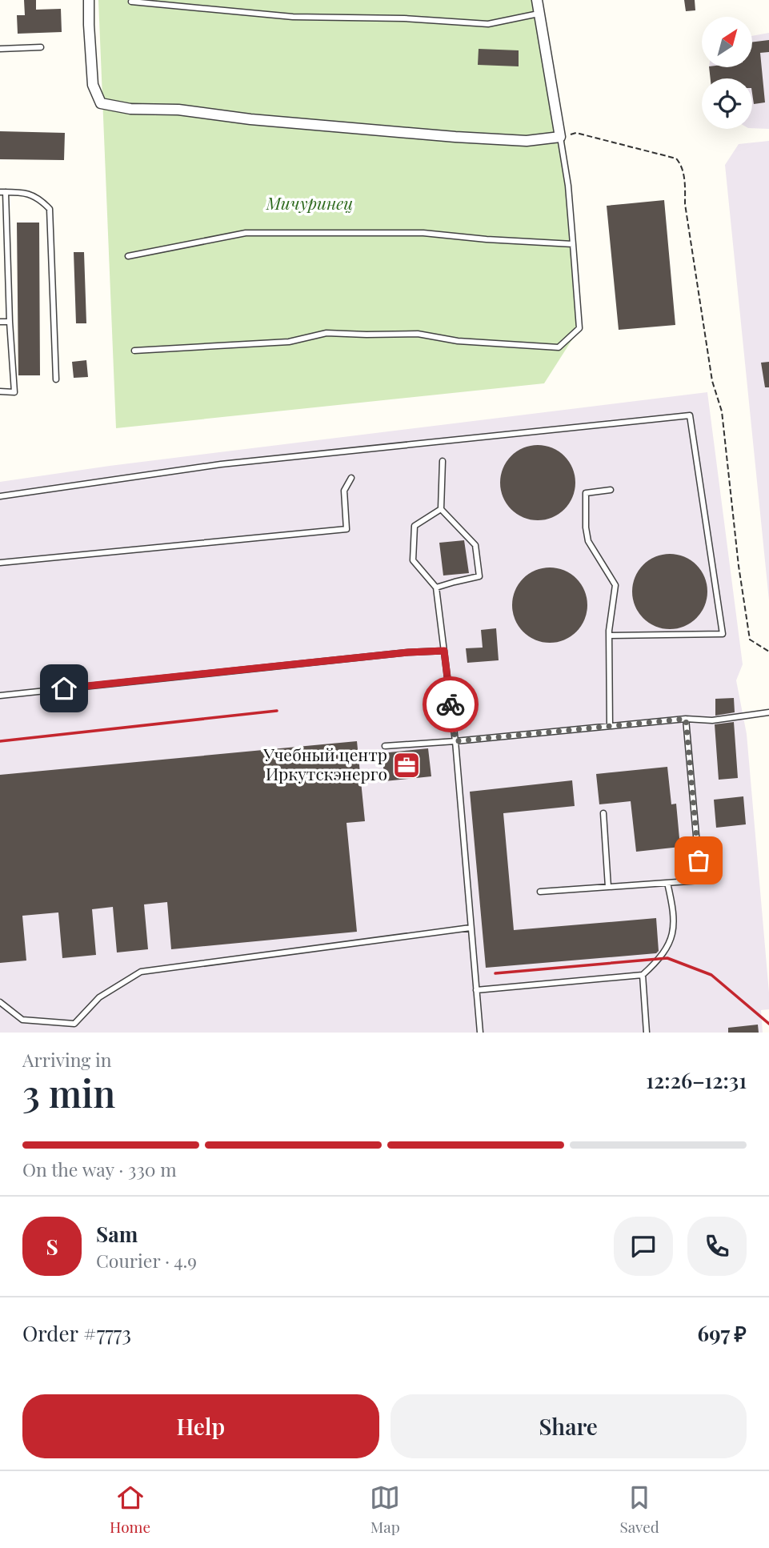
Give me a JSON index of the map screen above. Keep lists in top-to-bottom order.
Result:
{
  "parks": ["Мичуринец"],
  "places": {
    "office": ["Учебный центр Иркутскэнерго"]
  },
  "north": "top right",
  "page": {
    "heading": ["3 min", "Arriving in", "12:26–12:31"],
    "panel": [
      "Sam",
      "Courier · 4.9",
      "Order #7773",
      "697 ₽"
    ],
    "bar": "On the way · 330 m",
    "round": "S",
    "buttons": ["Help", "Share"],
    "tabs": ["Home", "Map", "Saved"]
  }
}
